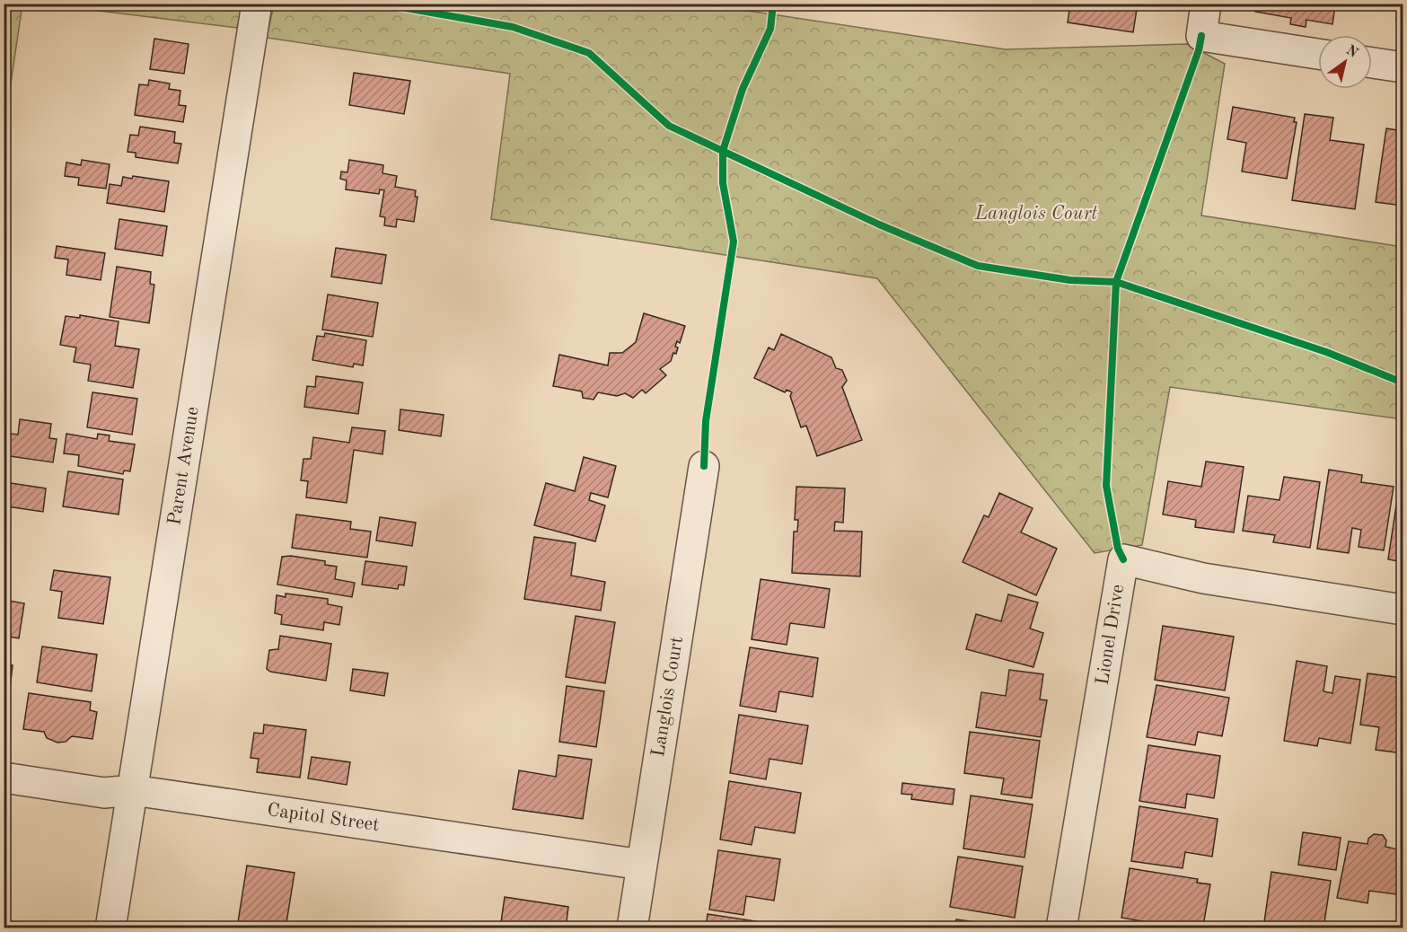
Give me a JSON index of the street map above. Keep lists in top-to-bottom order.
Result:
{
  "streets": {
    "street": [
      "Parent Avenue",
      "Lionel Drive",
      "Langlois Court",
      "Capitol Street"
    ]
  },
  "crossings": [
    ["Parent Avenue", "Capitol Street"],
    ["Langlois Court", "Capitol Street"]
  ],
  "parks": ["Langlois Court"],
  "north": "top right"
}
